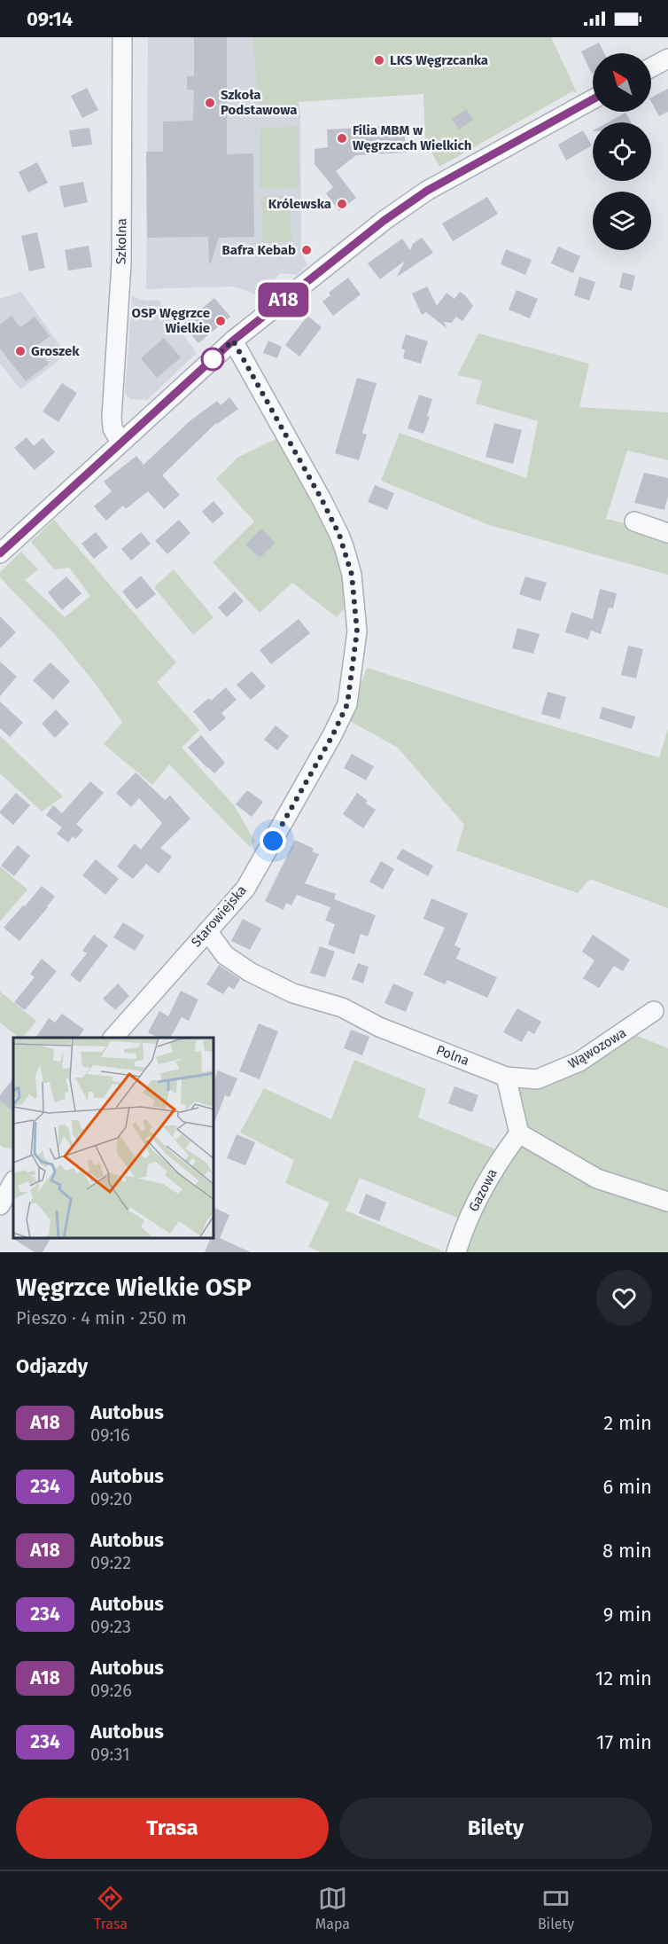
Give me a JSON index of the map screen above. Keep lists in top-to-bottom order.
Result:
{
  "streets": {
    "street": [
      "Szkolna",
      "Starowiejska",
      "Wąwozowa",
      "Polna",
      "Gazowa"
    ]
  },
  "crossings": [
    ["Starowiejska", "Polna"],
    ["Wąwozowa", "Polna"]
  ],
  "places": [
    "LKS Węgrzcanka",
    "Szkoła Podstawowa",
    "Filia MBM w Węgrzcach Wielkich",
    "Królewska",
    "Bafra Kebab",
    "OSP Węgrzce Wielkie",
    "Groszek"
  ],
  "lines": ["bus line A18"],
  "north": "top left",
  "page": {
    "status": "09:14",
    "on_map": "A18",
    "heading": [
      ["Węgrzce Wielkie OSP", "Pieszo · 4 min · 250 m"],
      "Odjazdy"
    ],
    "list": [
      {
        "mark": "A18",
        "name": "Autobus",
        "note": "09:16",
        "value": "2 min"
      },
      {
        "mark": "234",
        "name": "Autobus",
        "note": "09:20",
        "value": "6 min"
      },
      {
        "mark": "A18",
        "name": "Autobus",
        "note": "09:22",
        "value": "8 min"
      },
      {
        "mark": "234",
        "name": "Autobus",
        "note": "09:23",
        "value": "9 min"
      },
      {
        "mark": "A18",
        "name": "Autobus",
        "note": "09:26",
        "value": "12 min"
      },
      {
        "mark": "234",
        "name": "Autobus",
        "note": "09:31",
        "value": "17 min"
      }
    ],
    "buttons": ["Trasa", "Bilety"],
    "tabs": ["Trasa", "Mapa", "Bilety"]
  }
}
